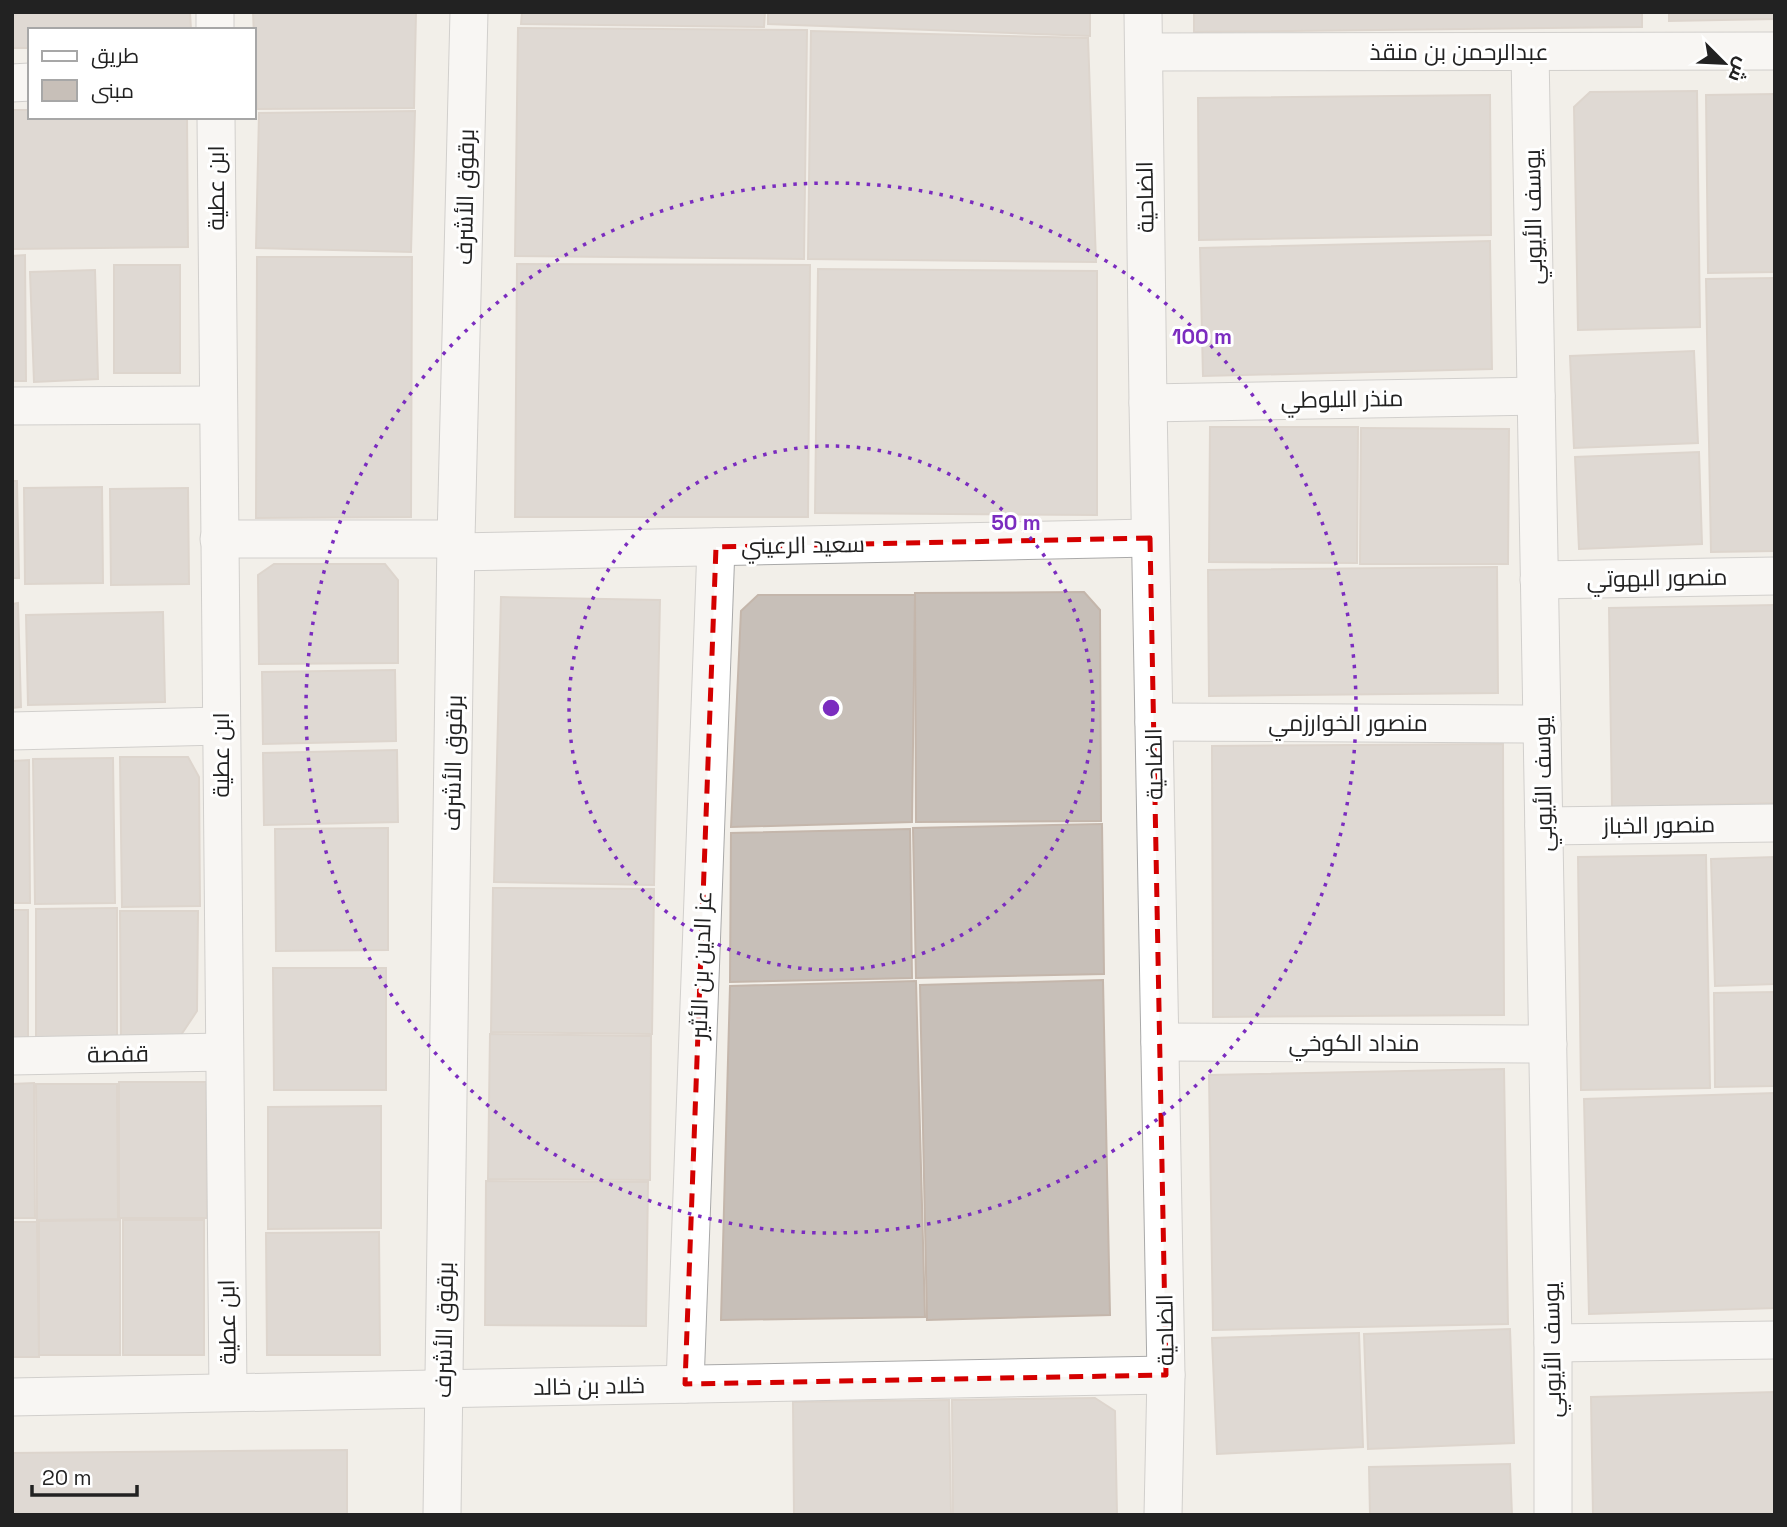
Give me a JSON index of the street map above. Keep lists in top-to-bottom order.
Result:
{
  "streets": {
    "street": [
      "عبدالرحمن بن منقذ",
      "ابن عطية",
      "برقوق الأشرف",
      "الضاحية",
      "يوسف الأيوبي",
      "منذر البلوطي",
      "سعيد الرعيني",
      "منصور البهوتي",
      "منصور الخوارزمي",
      "منصور الخباز",
      "عز الدين بن الأثير",
      "منداد الكوخي",
      "قفصة",
      "خلاد بن خالد"
    ]
  },
  "crossings": [
    ["عبدالرحمن بن منقذ", "الضاحية"],
    ["عبدالرحمن بن منقذ", "يوسف الأيوبي"],
    ["ابن عطية", "سعيد الرعيني"],
    ["ابن عطية", "قفصة"],
    ["ابن عطية", "خلاد بن خالد"],
    ["برقوق الأشرف", "سعيد الرعيني"],
    ["برقوق الأشرف", "خلاد بن خالد"],
    ["الضاحية", "منذر البلوطي"],
    ["الضاحية", "سعيد الرعيني"],
    ["الضاحية", "منصور الخوارزمي"],
    ["الضاحية", "منداد الكوخي"],
    ["الضاحية", "خلاد بن خالد"],
    ["يوسف الأيوبي", "منذر البلوطي"],
    ["يوسف الأيوبي", "منصور البهوتي"],
    ["يوسف الأيوبي", "منصور الخوارزمي"],
    ["يوسف الأيوبي", "منصور الخباز"],
    ["يوسف الأيوبي", "منداد الكوخي"],
    ["سعيد الرعيني", "عز الدين بن الأثير"],
    ["عز الدين بن الأثير", "خلاد بن خالد"]
  ],
  "legend": ["طريق", "مبنى"],
  "scale_bar": "20 m",
  "north": "bottom right",
  "rings": ["100 m", "50 m"]
}
